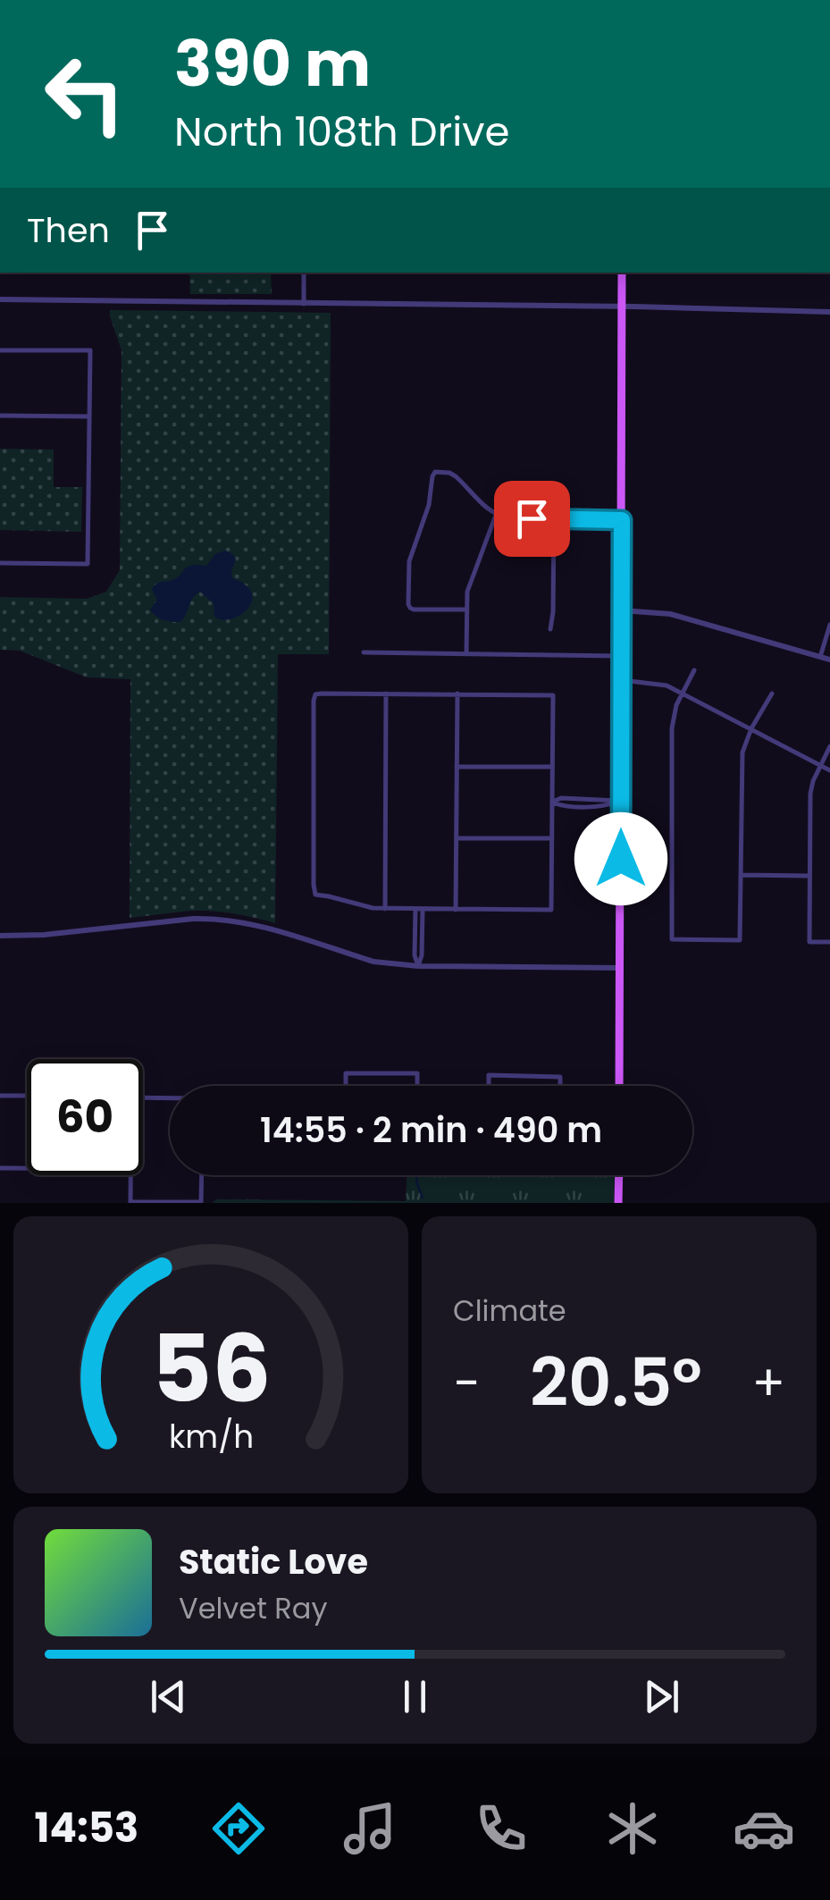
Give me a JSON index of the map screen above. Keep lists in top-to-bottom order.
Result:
{
  "page": {
    "turn": ["390 m", "North 108th Drive"],
    "then": "Then",
    "limit": "60",
    "trip": "14:55 · 2 min · 490 m",
    "tile": "Climate",
    "heat": ["−", "20.5°", "+"],
    "song": ["Static Love", "Velvet Ray"],
    "tabs": "14:53",
    "gauge": ["56", "km/h"]
  }
}
